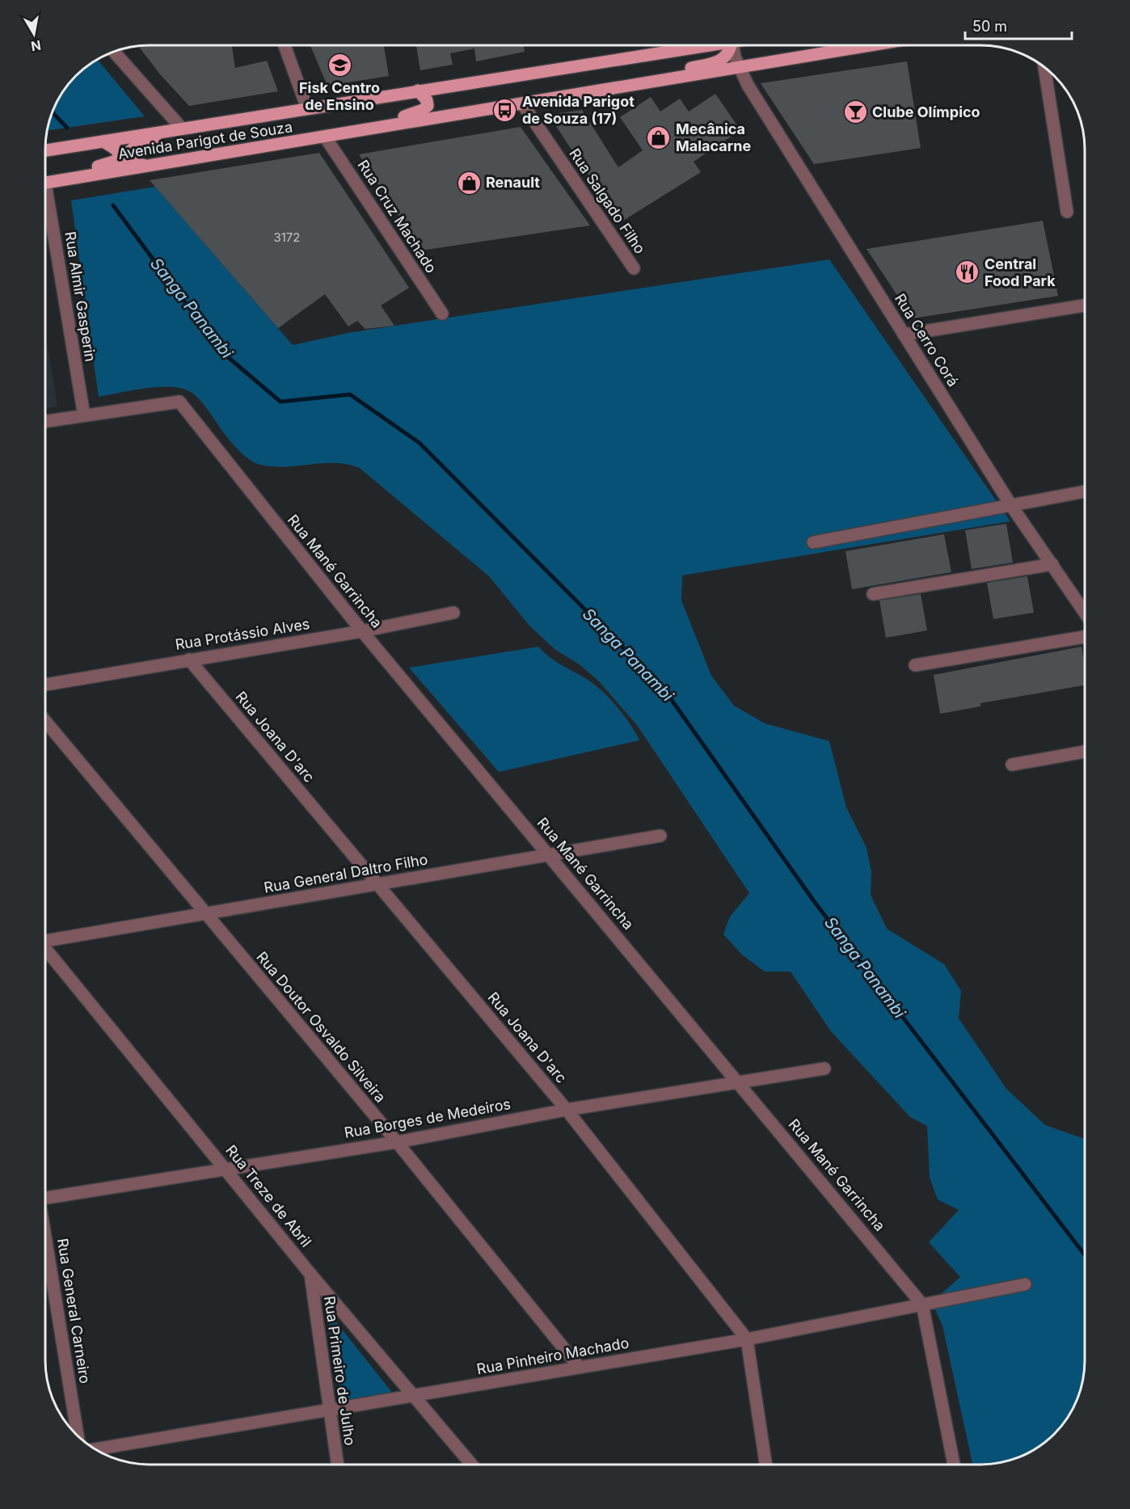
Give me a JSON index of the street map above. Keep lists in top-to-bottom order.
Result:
{
  "streets": {
    "main road": ["Avenida Parigot de Souza"],
    "street": [
      "Rua Salgado Filho",
      "Rua Cruz Machado",
      "Rua Almir Gasperin",
      "Rua Cerro Corá",
      "Rua Mané Garrincha",
      "Rua Protássio Alves",
      "Rua Joana D'arc",
      "Rua General Daltro Filho",
      "Rua Doutor Osvaldo Silveira",
      "Rua Borges de Medeiros",
      "Rua Treze de Abril",
      "Rua General Carneiro",
      "Rua Pinheiro Machado",
      "Rua Primeiro de Julho"
    ]
  },
  "crossings": [
    ["Avenida Parigot de Souza", "Rua Salgado Filho"],
    ["Avenida Parigot de Souza", "Rua Cruz Machado"],
    ["Avenida Parigot de Souza", "Rua Cerro Corá"],
    ["Rua Almir Gasperin", "Rua Mané Garrincha"],
    ["Rua Mané Garrincha", "Rua Protássio Alves"],
    ["Rua Mané Garrincha", "Rua General Daltro Filho"],
    ["Rua Mané Garrincha", "Rua Borges de Medeiros"],
    ["Rua Mané Garrincha", "Rua Pinheiro Machado"],
    ["Rua Protássio Alves", "Rua Joana D'arc"],
    ["Rua Joana D'arc", "Rua General Daltro Filho"],
    ["Rua Joana D'arc", "Rua Borges de Medeiros"],
    ["Rua Joana D'arc", "Rua Pinheiro Machado"],
    ["Rua General Daltro Filho", "Rua Doutor Osvaldo Silveira"],
    ["Rua Doutor Osvaldo Silveira", "Rua Borges de Medeiros"],
    ["Rua Doutor Osvaldo Silveira", "Rua Pinheiro Machado"],
    ["Rua Borges de Medeiros", "Rua Treze de Abril"],
    ["Rua Treze de Abril", "Rua Pinheiro Machado"],
    ["Rua Treze de Abril", "Rua Primeiro de Julho"],
    ["Rua Pinheiro Machado", "Rua Primeiro de Julho"]
  ],
  "water": ["Sanga Panambi"],
  "places": {
    "school or university": ["Fisk Centro de Ensino"],
    "bus stop": ["Avenida Parigot de Souza (17)"],
    "bar": ["Clube Olímpico"],
    "shop": ["Mecânica Malacarne", "Renault"],
    "restaurant": ["Central Food Park"]
  },
  "house_numbers": ["3172"],
  "scale_bar": "50 m",
  "north": "bottom"
}
